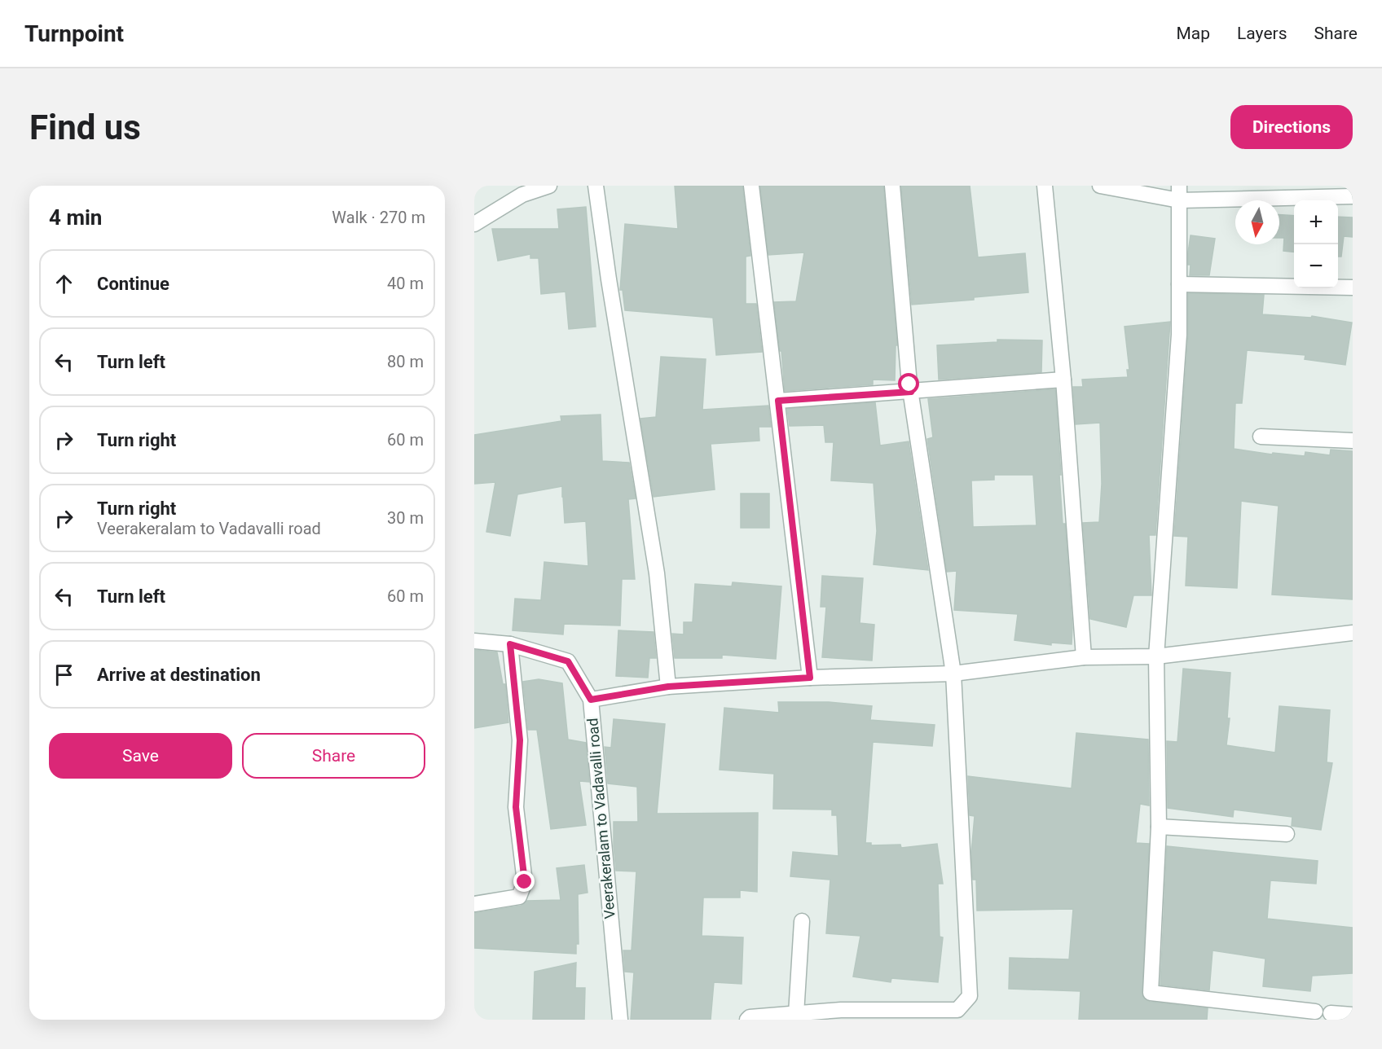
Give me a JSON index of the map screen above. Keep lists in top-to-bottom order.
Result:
{
  "streets": {
    "street": ["Veerakeralam to Vadavalli road"]
  },
  "north": "bottom",
  "page": {
    "header": "Turnpoint",
    "nav": ["Map", "Layers", "Share"],
    "buttons": [
      "Directions",
      ["Save", "Share"]
    ],
    "title": "Find us",
    "heading": ["4 min", "Walk · 270 m"],
    "map_buttons": ["+", "−"],
    "list": [
      ["Continue", "40 m"],
      ["Turn left", "80 m"],
      ["Turn right", "60 m"],
      ["Turn right", "Veerakeralam to Vadavalli road", "30 m"],
      ["Turn left", "60 m"],
      "Arrive at destination"
    ]
  }
}
